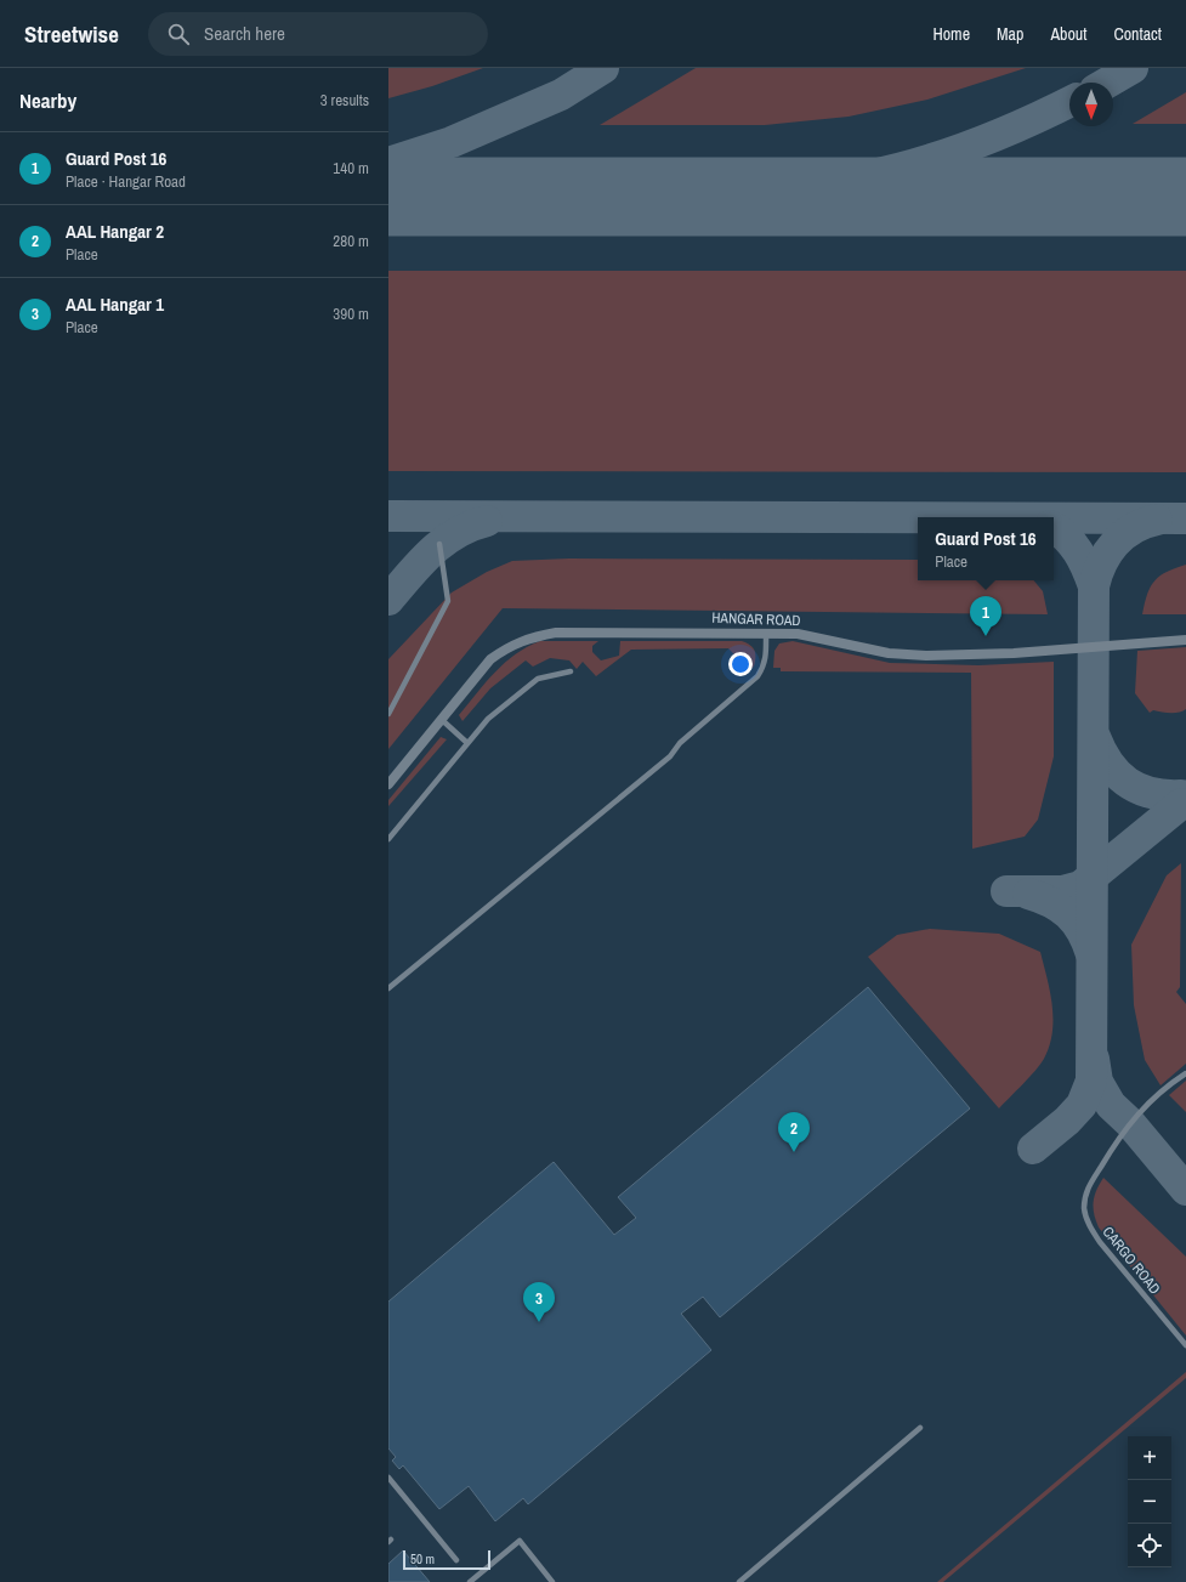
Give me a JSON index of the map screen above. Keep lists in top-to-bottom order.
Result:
{
  "streets": {
    "street": ["HANGAR ROAD"],
    "lane": ["CARGO ROAD"]
  },
  "scale_bar": "50 m",
  "north": "bottom",
  "page": {
    "header": "Streetwise",
    "search": "Search here",
    "nav": [
      "Home",
      "Map",
      "About",
      "Contact"
    ],
    "heading": ["Nearby", "3 results"],
    "list": [
      {
        "mark": "1",
        "name": "Guard Post 16",
        "note": "Place · Hangar Road",
        "value": "140 m"
      },
      {
        "mark": "2",
        "name": "AAL Hangar 2",
        "note": "Place",
        "value": "280 m"
      },
      {
        "mark": "3",
        "name": "AAL Hangar 1",
        "note": "Place",
        "value": "390 m"
      }
    ],
    "popup": ["Guard Post 16", "Place"],
    "pins": ["1", "2", "3"],
    "map_buttons": ["+", "−"],
    "scale": "50 m"
  }
}
